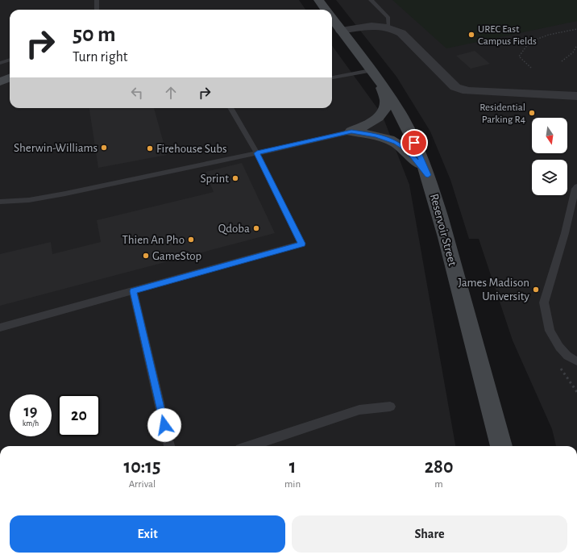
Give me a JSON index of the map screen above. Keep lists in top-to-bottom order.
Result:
{
  "streets": {
    "main road": ["Reservoir Street"]
  },
  "places": [
    "UREC East Campus Fields",
    "Residential Parking R4",
    "Sherwin-Williams",
    "Firehouse Subs",
    "Sprint",
    "Qdoba",
    "Thien An Pho",
    "GameStop",
    "James Madison University"
  ],
  "north": "bottom",
  "page": {
    "turn": ["50 m", "Turn right"],
    "speed": "19 km/h",
    "limit": "20",
    "eta": [
      "10:15",
      "Arrival",
      "1",
      "min",
      "280",
      "m"
    ],
    "buttons": ["Exit", "Share"]
  }
}
